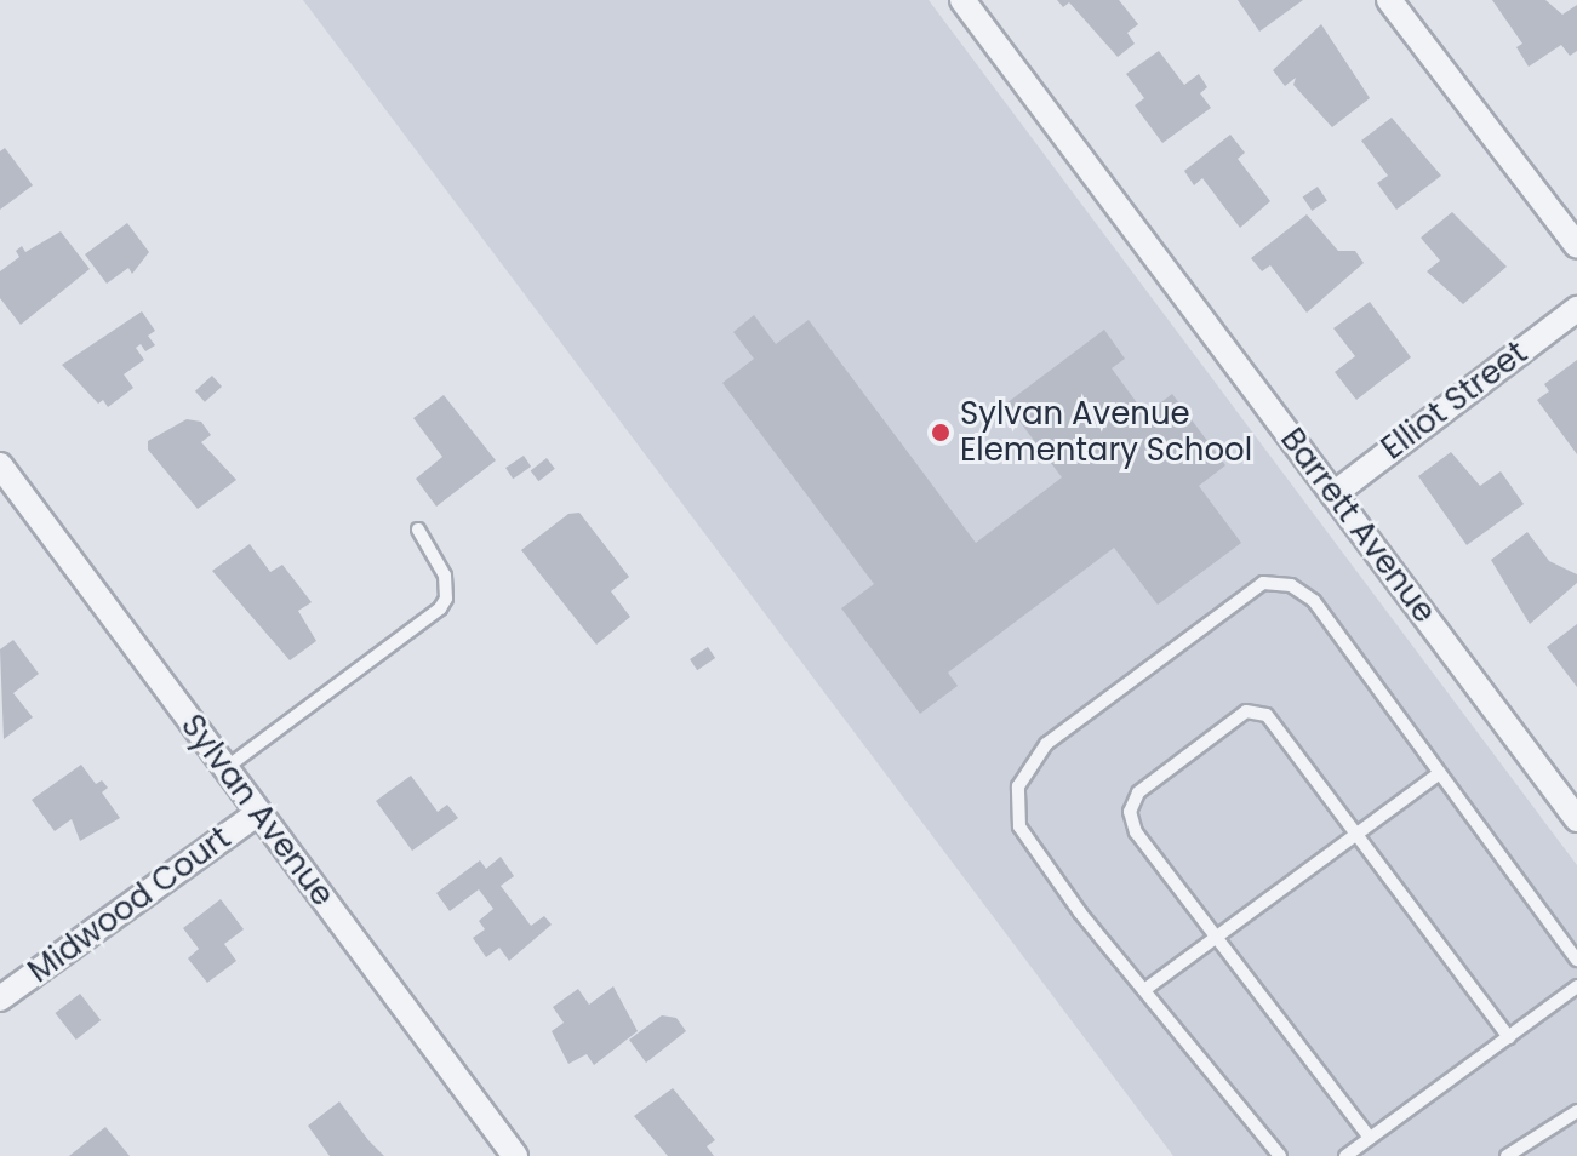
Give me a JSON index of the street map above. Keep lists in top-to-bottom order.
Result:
{
  "streets": {
    "street": [
      "Elliot Street",
      "Barrett Avenue",
      "Sylvan Avenue",
      "Midwood Court"
    ]
  },
  "crossings": [
    ["Elliot Street", "Barrett Avenue"],
    ["Sylvan Avenue", "Midwood Court"]
  ],
  "places": ["Sylvan Avenue Elementary School"]
}
